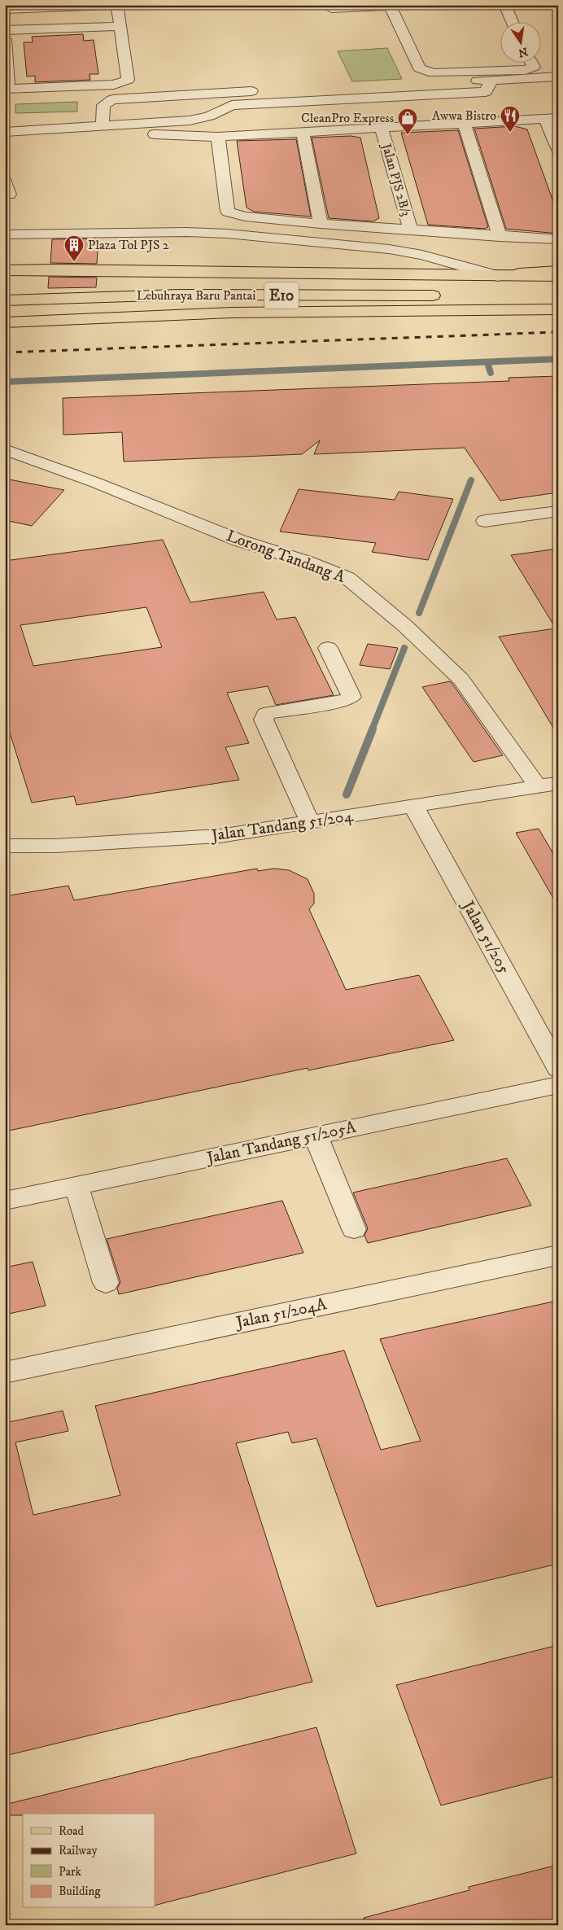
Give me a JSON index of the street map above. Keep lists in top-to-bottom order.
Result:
{
  "streets": {
    "main road": ["Lebuhraya Baru Pantai", "E10"],
    "street": [
      "Jalan PJS 2B/3",
      "Lorong Tandang A",
      "Jalan Tandang 51/204",
      "Jalan 51/205",
      "Jalan Tandang 51/205A",
      "Jalan 51/204A"
    ]
  },
  "crossings": [
    ["Lorong Tandang A", "Jalan Tandang 51/204"],
    ["Jalan Tandang 51/204", "Jalan 51/205"]
  ],
  "places": {
    "restaurant": ["Awwa Bistro"],
    "shop": ["CleanPro Express"],
    "building": ["Plaza Tol PJS 2"]
  },
  "legend": [
    "Road",
    "Railway",
    "Park",
    "Building"
  ],
  "north": "bottom"
}
